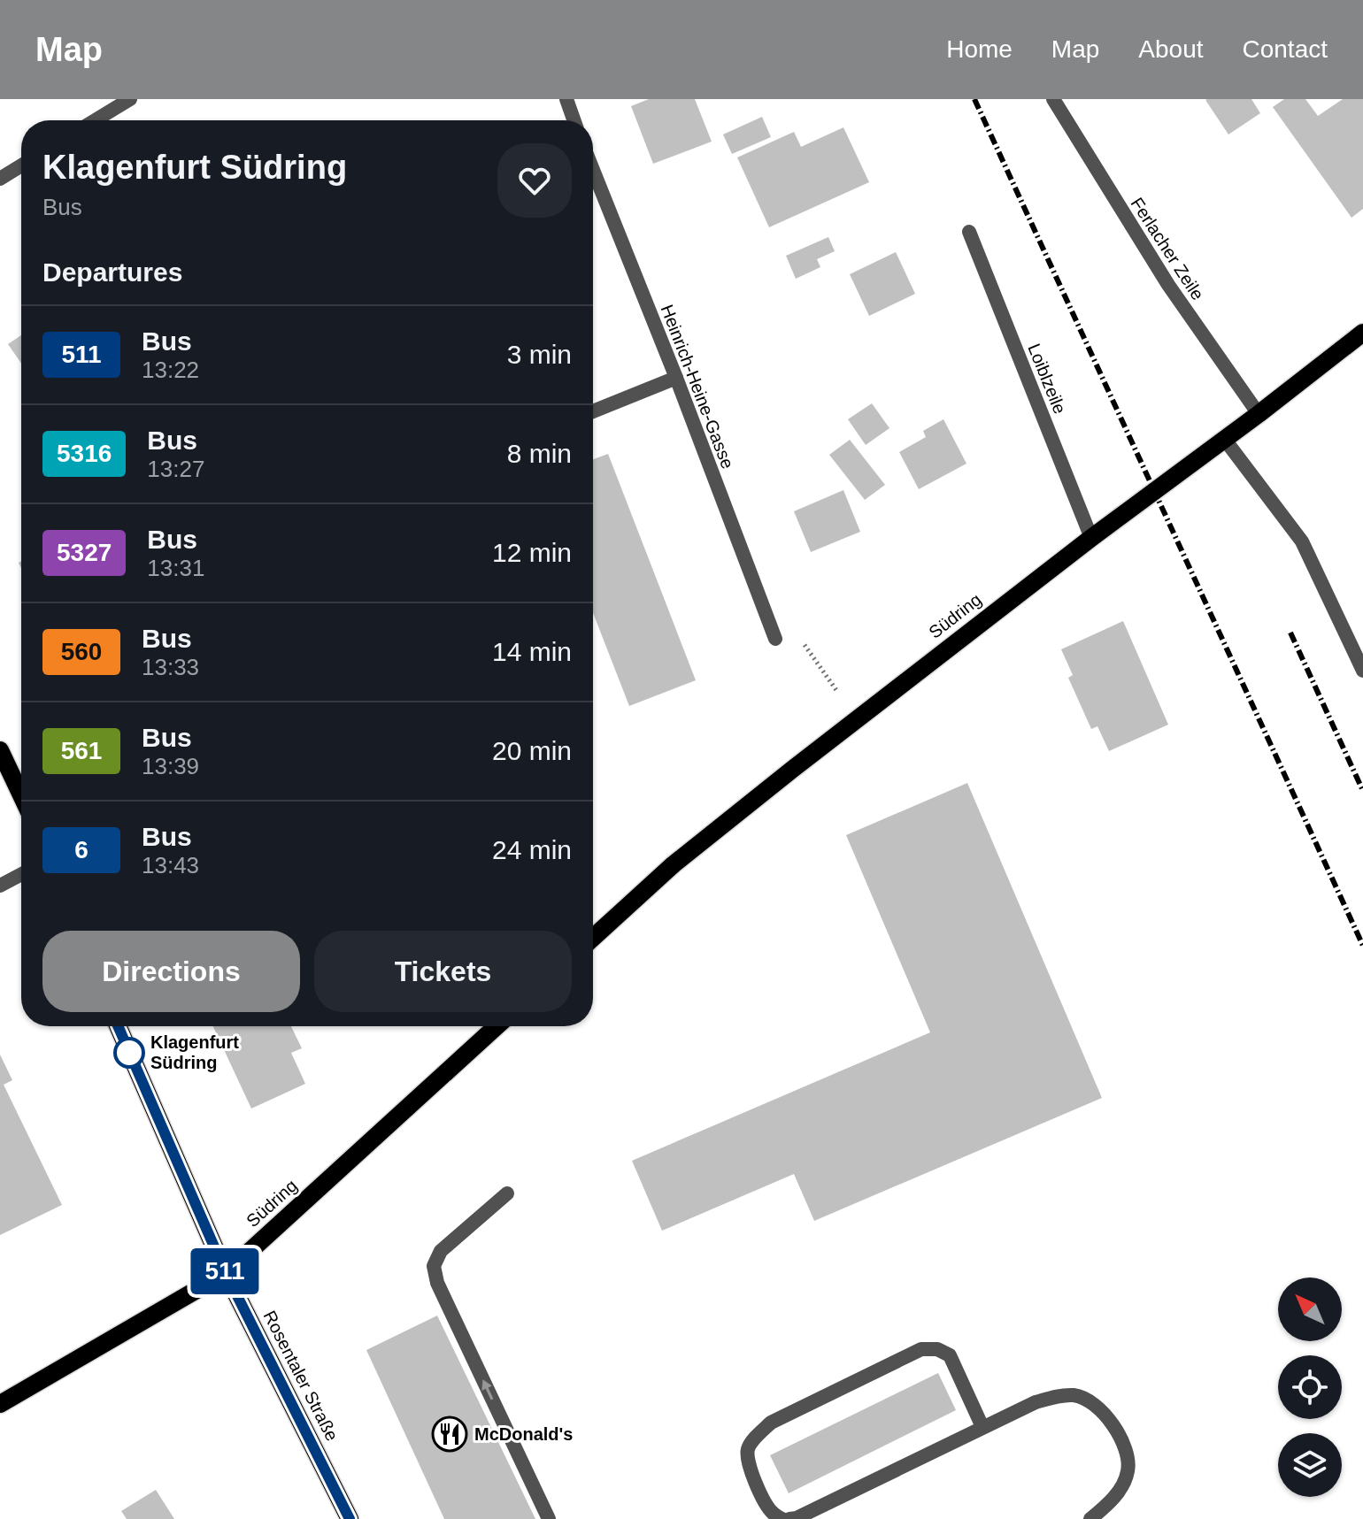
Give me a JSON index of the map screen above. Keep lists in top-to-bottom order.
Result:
{
  "streets": {
    "main road": ["Südring", "Rosentaler Straße"],
    "street": ["Ferlacher Zeile", "Loiblzeile", "Heinrich-Heine-Gasse"]
  },
  "crossings": [
    ["Ferlacher Zeile", "Südring"],
    ["Loiblzeile", "Südring"],
    ["Südring", "Rosentaler Straße"]
  ],
  "places": {
    "other": ["Klagenfurt Südring"],
    "restaurant": ["McDonald's"]
  },
  "lines": ["bus line 511"],
  "north": "top left",
  "page": {
    "header": "Map",
    "nav": [
      "Home",
      "Map",
      "About",
      "Contact"
    ],
    "on_map": "511",
    "heading": [
      ["Klagenfurt Südring", "Bus"],
      "Departures"
    ],
    "list": [
      {
        "mark": "511",
        "name": "Bus",
        "note": "13:22",
        "value": "3 min"
      },
      {
        "mark": "5316",
        "name": "Bus",
        "note": "13:27",
        "value": "8 min"
      },
      {
        "mark": "5327",
        "name": "Bus",
        "note": "13:31",
        "value": "12 min"
      },
      {
        "mark": "560",
        "name": "Bus",
        "note": "13:33",
        "value": "14 min"
      },
      {
        "mark": "561",
        "name": "Bus",
        "note": "13:39",
        "value": "20 min"
      },
      {
        "mark": "6",
        "name": "Bus",
        "note": "13:43",
        "value": "24 min"
      }
    ],
    "buttons": ["Directions", "Tickets"]
  }
}
